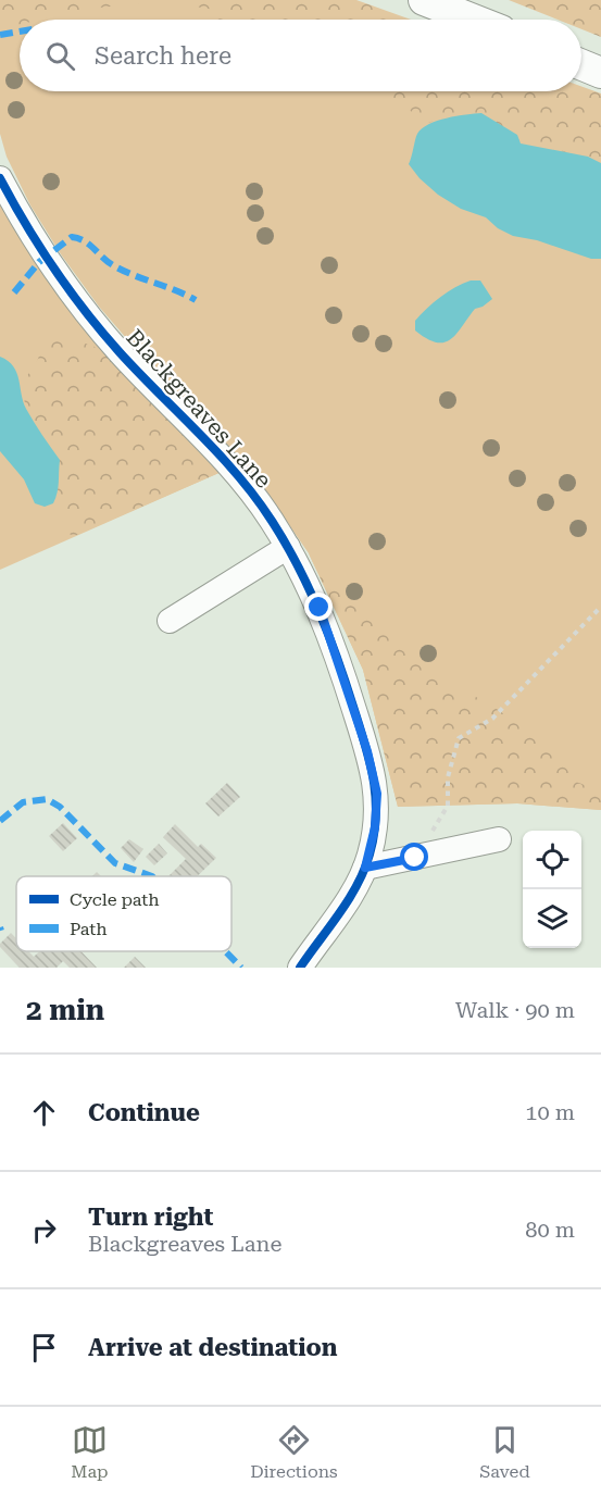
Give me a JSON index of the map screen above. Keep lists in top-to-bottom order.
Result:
{
  "streets": {
    "street": ["Blackgreaves Lane"]
  },
  "legend": ["Cycle path", "Path"],
  "page": {
    "search": "Search here",
    "heading": ["2 min", "Walk · 90 m"],
    "list": [
      ["Continue", "10 m"],
      ["Turn right", "Blackgreaves Lane", "80 m"],
      "Arrive at destination"
    ],
    "nav": ["Map", "Directions", "Saved"]
  }
}
